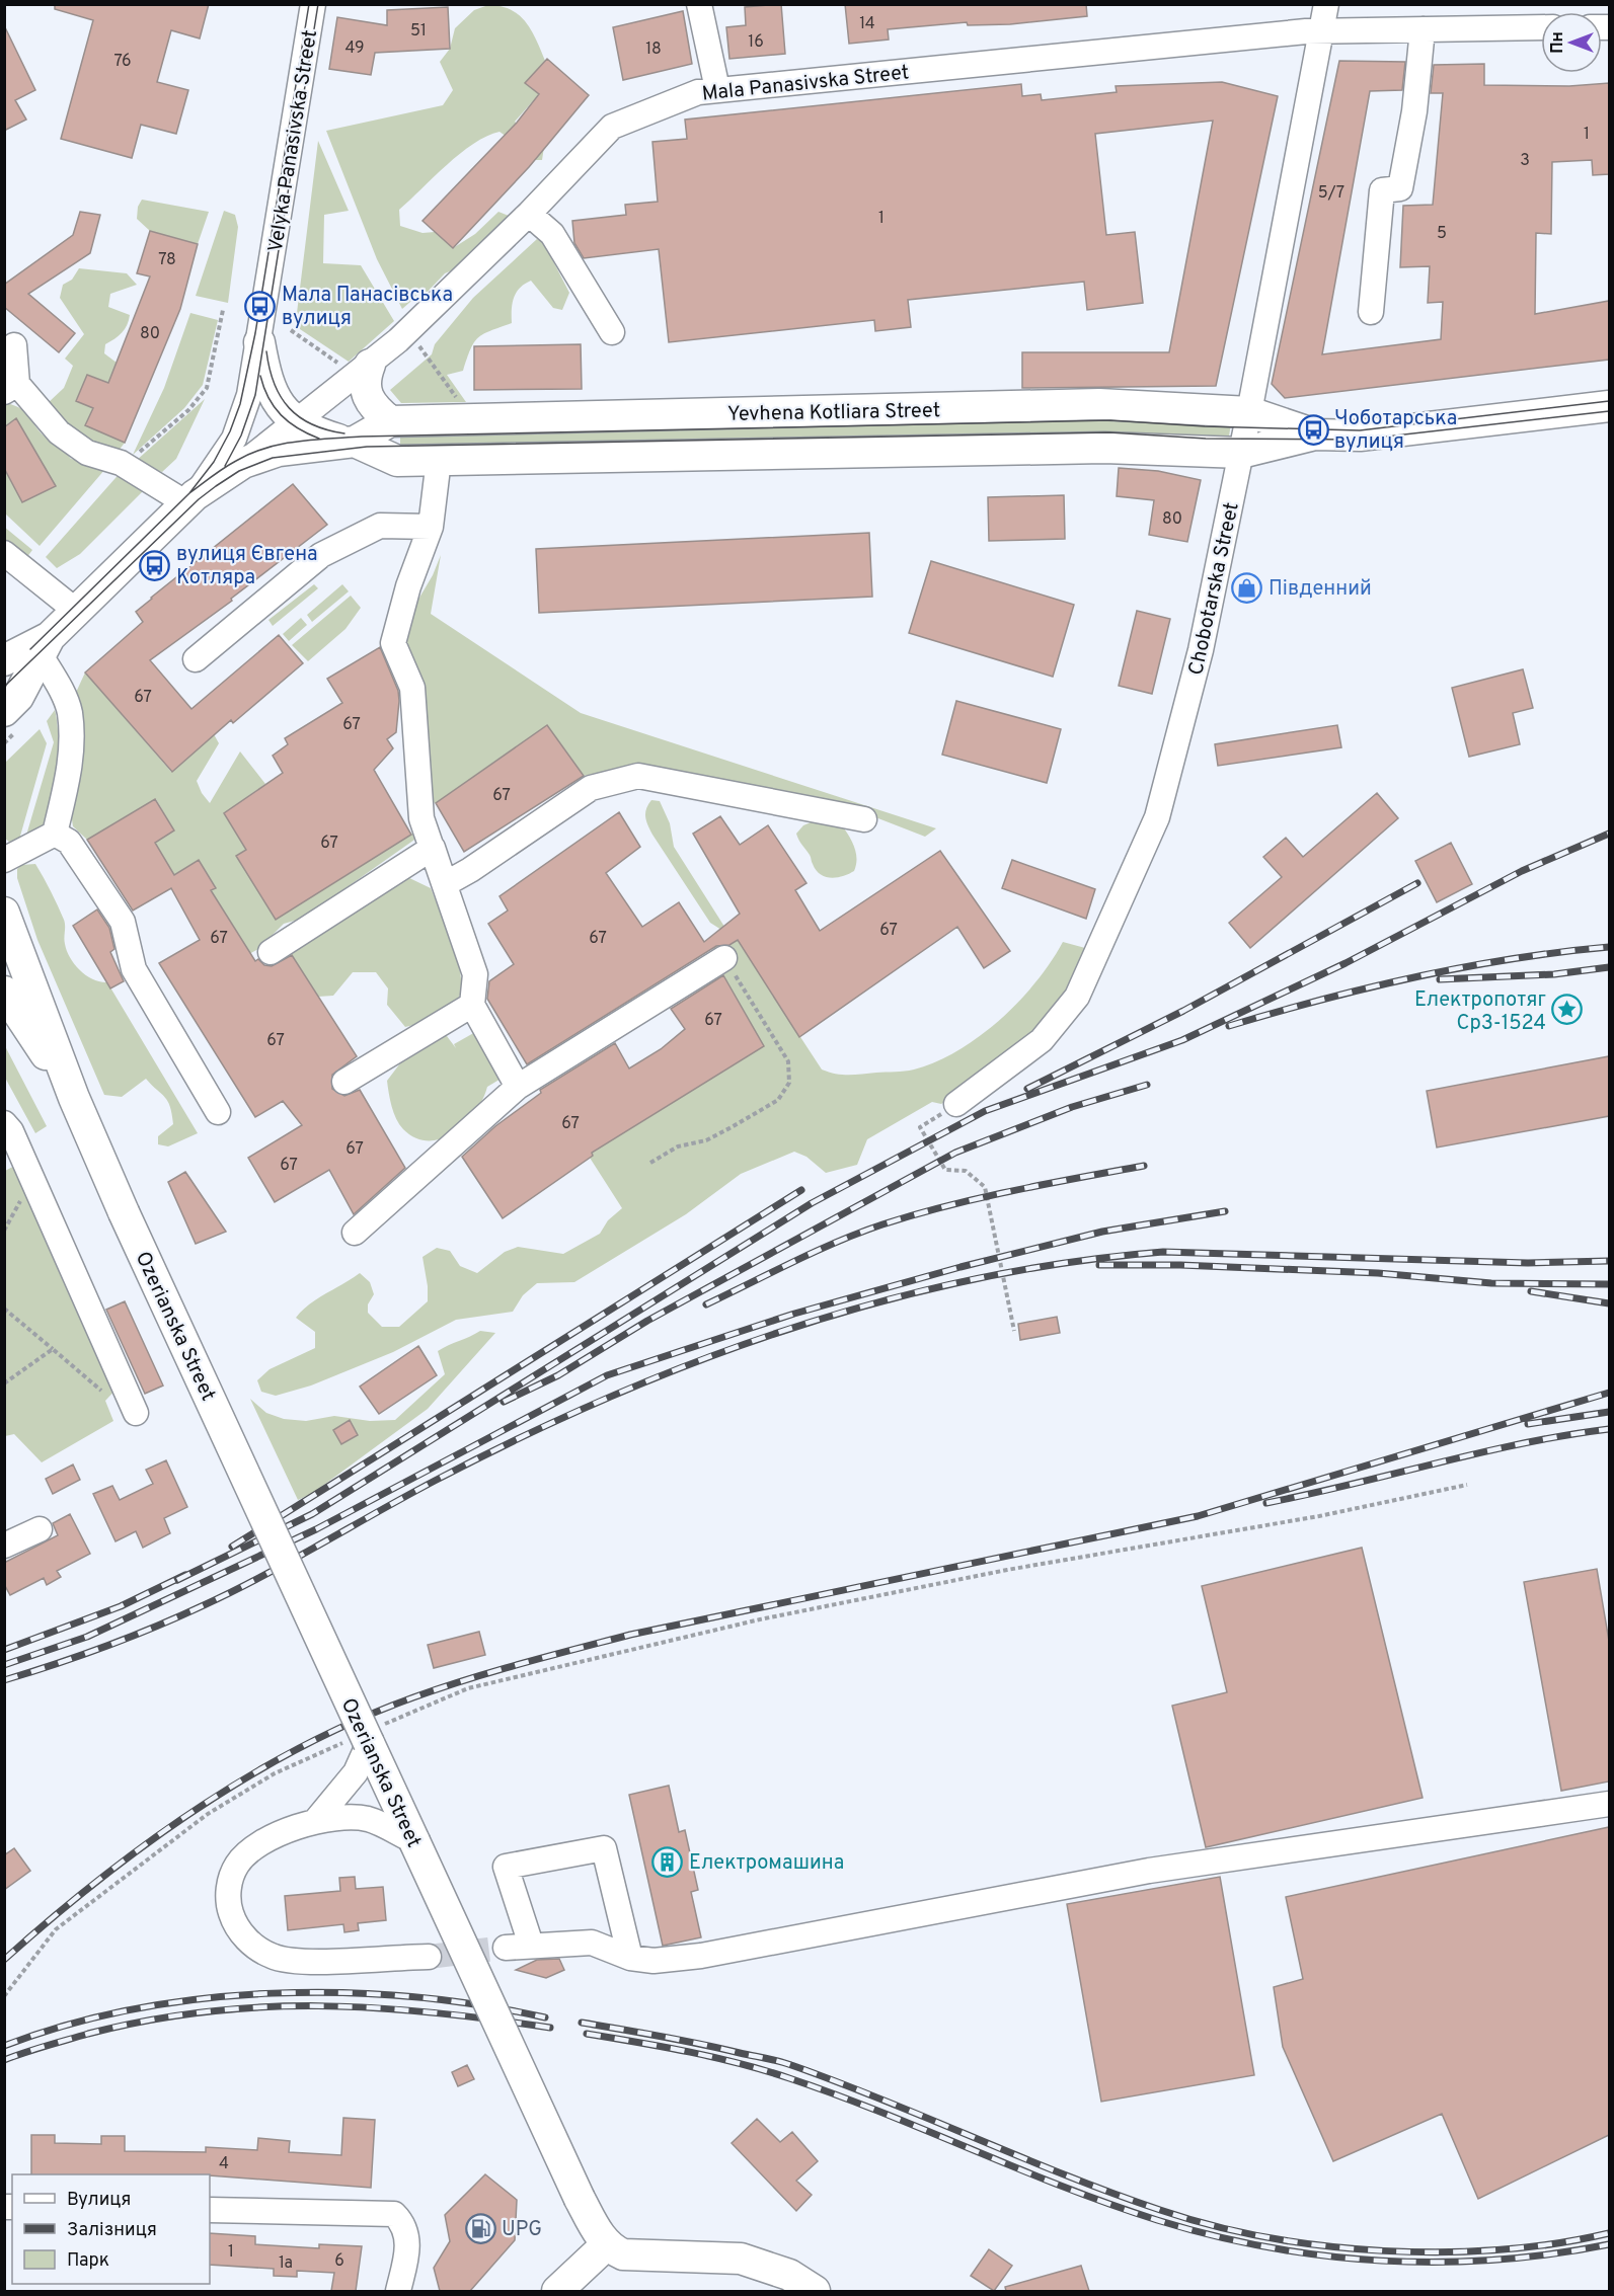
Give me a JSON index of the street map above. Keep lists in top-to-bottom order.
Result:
{
  "streets": {
    "main road": ["Velyka Panasivska Street", "Yevhena Kotliara Street", "Ozerianska Street"],
    "street": ["Mala Panasivska Street", "Chobotarska Street"]
  },
  "crossings": [
    ["Mala Panasivska Street", "Yevhena Kotliara Street"],
    ["Mala Panasivska Street", "Chobotarska Street"],
    ["Velyka Panasivska Street", "Yevhena Kotliara Street"],
    ["Yevhena Kotliara Street", "Chobotarska Street"]
  ],
  "places": {
    "bus stop": ["Мала Панасівська вулиця", "Чоботарська вулиця", "вулиця Євгена Котляра"],
    "shop": ["Південний"],
    "place": ["Електропотяг Ср3-1524"],
    "building": ["Електромашина"],
    "fuel station": ["UPG"]
  },
  "house_numbers": [
    "14",
    "51",
    "16",
    "49",
    "18",
    "76",
    "1",
    "3",
    "5/7",
    "1",
    "5",
    "78",
    "80",
    "80",
    "67",
    "67",
    "67",
    "67",
    "67",
    "67",
    "67",
    "67",
    "67",
    "67",
    "67",
    "67",
    "4",
    "1",
    "6",
    "1а"
  ],
  "legend": ["Вулиця", "Залізниця", "Парк"],
  "north": "left"
}
